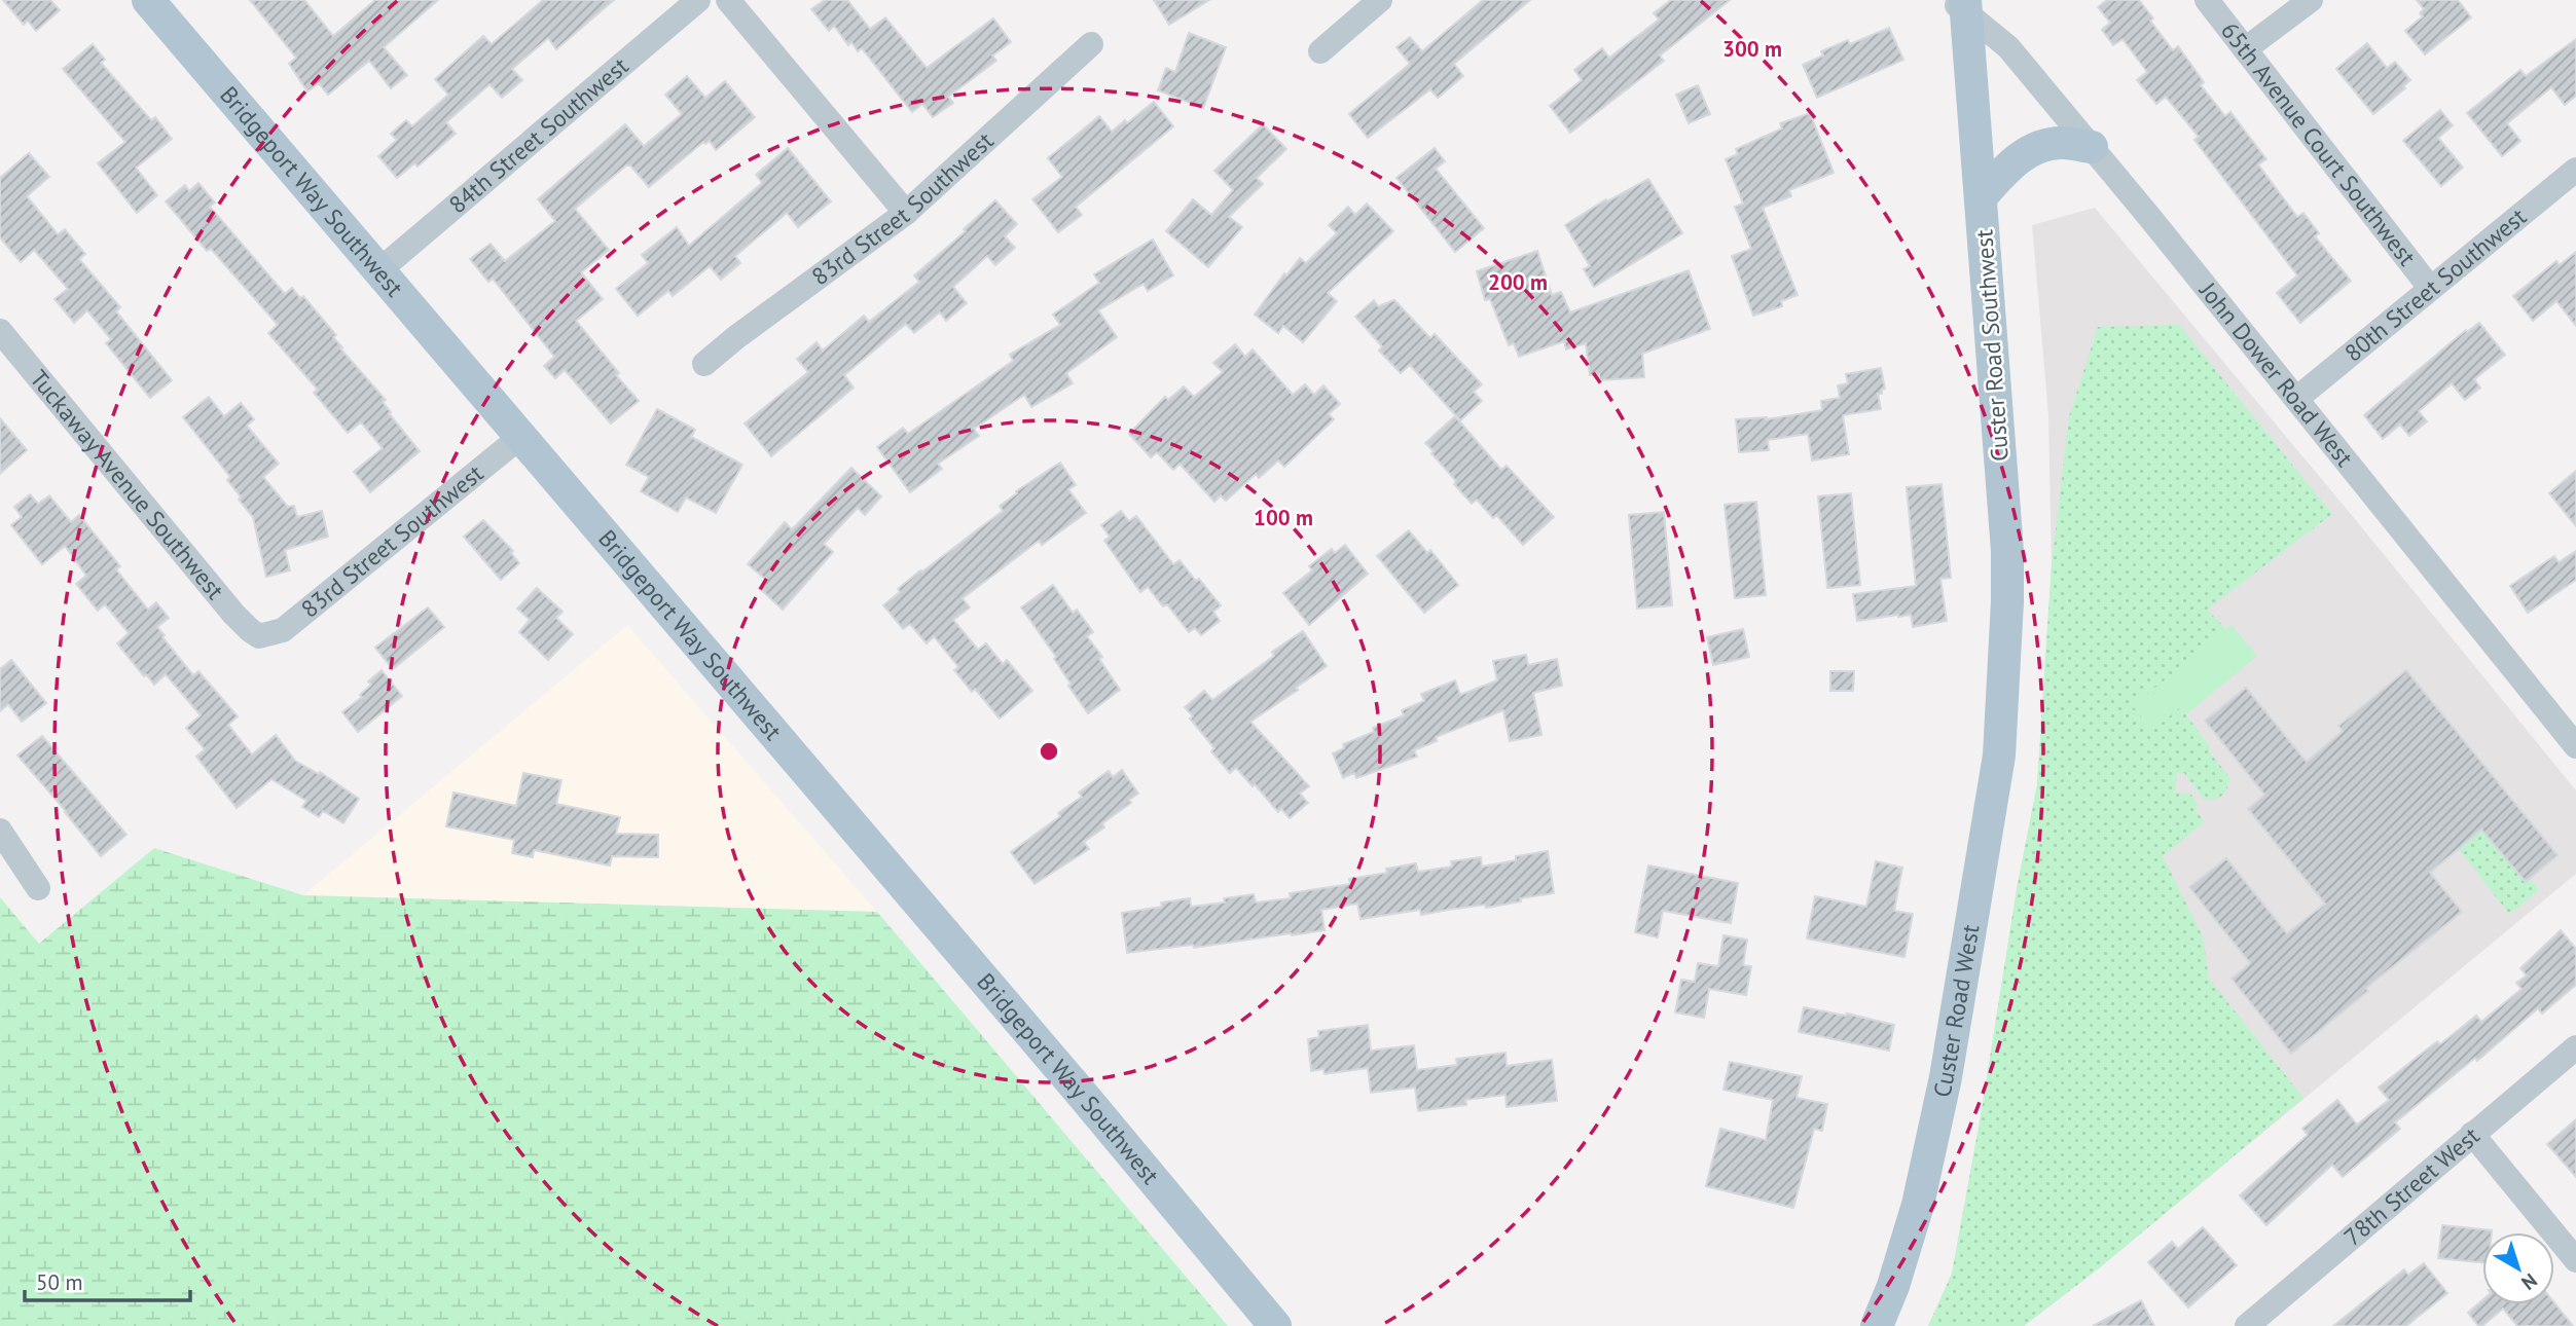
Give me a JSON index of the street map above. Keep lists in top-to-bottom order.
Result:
{
  "streets": {
    "main road": ["Bridgeport Way Southwest", "Custer Road Southwest", "Custer Road West"],
    "street": [
      "84th Street Southwest",
      "65th Avenue Court Southwest",
      "83rd Street Southwest",
      "80th Street Southwest",
      "John Dower Road West",
      "Tuckaway Avenue Southwest",
      "78th Street West"
    ]
  },
  "crossings": [
    ["84th Street Southwest", "Bridgeport Way Southwest"],
    ["65th Avenue Court Southwest", "80th Street Southwest"],
    ["Bridgeport Way Southwest", "83rd Street Southwest"],
    ["83rd Street Southwest", "Tuckaway Avenue Southwest"],
    ["80th Street Southwest", "John Dower Road West"],
    ["Custer Road Southwest", "John Dower Road West"],
    ["Custer Road Southwest", "Custer Road West"]
  ],
  "scale_bar": "50 m",
  "north": "bottom right",
  "rings": ["300 m", "200 m", "100 m"]
}
